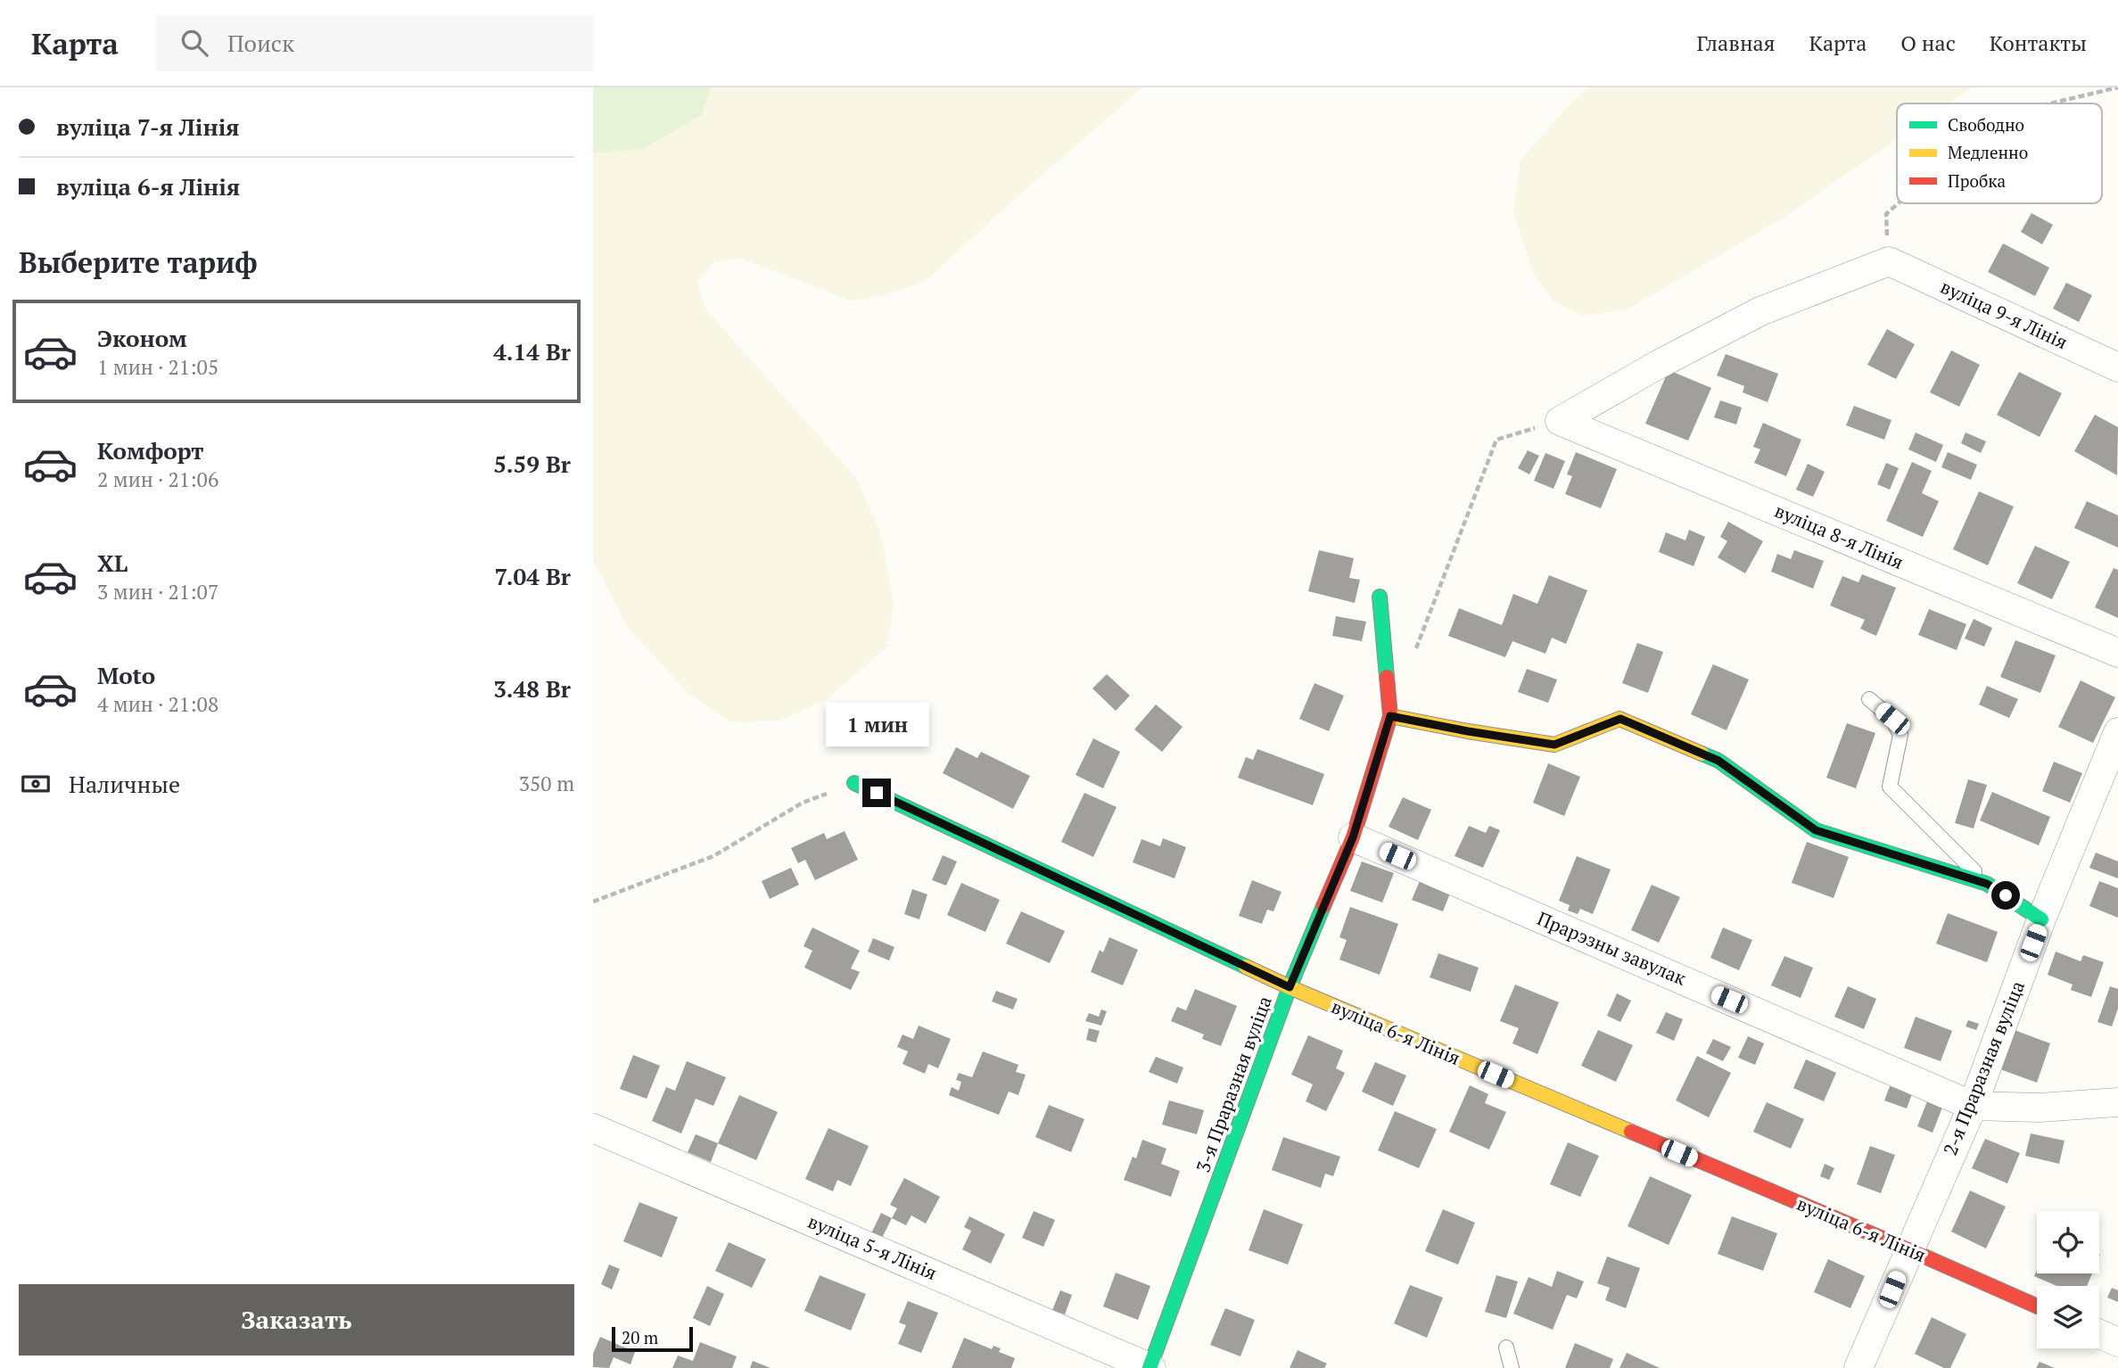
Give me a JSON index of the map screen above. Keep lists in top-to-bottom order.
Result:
{
  "streets": {
    "street": [
      "вуліца 9-я Лінія",
      "вуліца 8-я Лінія",
      "Прарэзны завулак",
      "вуліца 6-я Лінія",
      "2-я Праразная вуліца",
      "3-я Праразная вуліца",
      "вуліца 5-я Лінія"
    ]
  },
  "crossings": [
    ["Прарэзны завулак", "2-я Праразная вуліца"],
    ["Прарэзны завулак", "3-я Праразная вуліца"],
    ["вуліца 6-я Лінія", "2-я Праразная вуліца"],
    ["вуліца 6-я Лінія", "3-я Праразная вуліца"],
    ["3-я Праразная вуліца", "вуліца 5-я Лінія"]
  ],
  "legend": ["Свободно", "Медленно", "Пробка"],
  "scale_bar": "20 m",
  "page": {
    "header": "Карта",
    "search": "Поиск",
    "nav": [
      "Главная",
      "Карта",
      "О нас",
      "Контакты"
    ],
    "banner": ["вуліца 7-я Лінія", "вуліца 6-я Лінія"],
    "heading": "Выберите тариф",
    "list": [
      {
        "name": "Эконом",
        "note": "1 мин · 21:05",
        "value": "4.14 Br"
      },
      {
        "name": "Комфорт",
        "note": "2 мин · 21:06",
        "value": "5.59 Br"
      },
      {
        "name": "XL",
        "note": "3 мин · 21:07",
        "value": "7.04 Br"
      },
      {
        "name": "Moto",
        "note": "4 мин · 21:08",
        "value": "3.48 Br"
      }
    ],
    "bubble": "1 мин",
    "pay": ["Наличные", "350 m"],
    "buttons": "Заказать",
    "scale": "20 m"
  }
}
